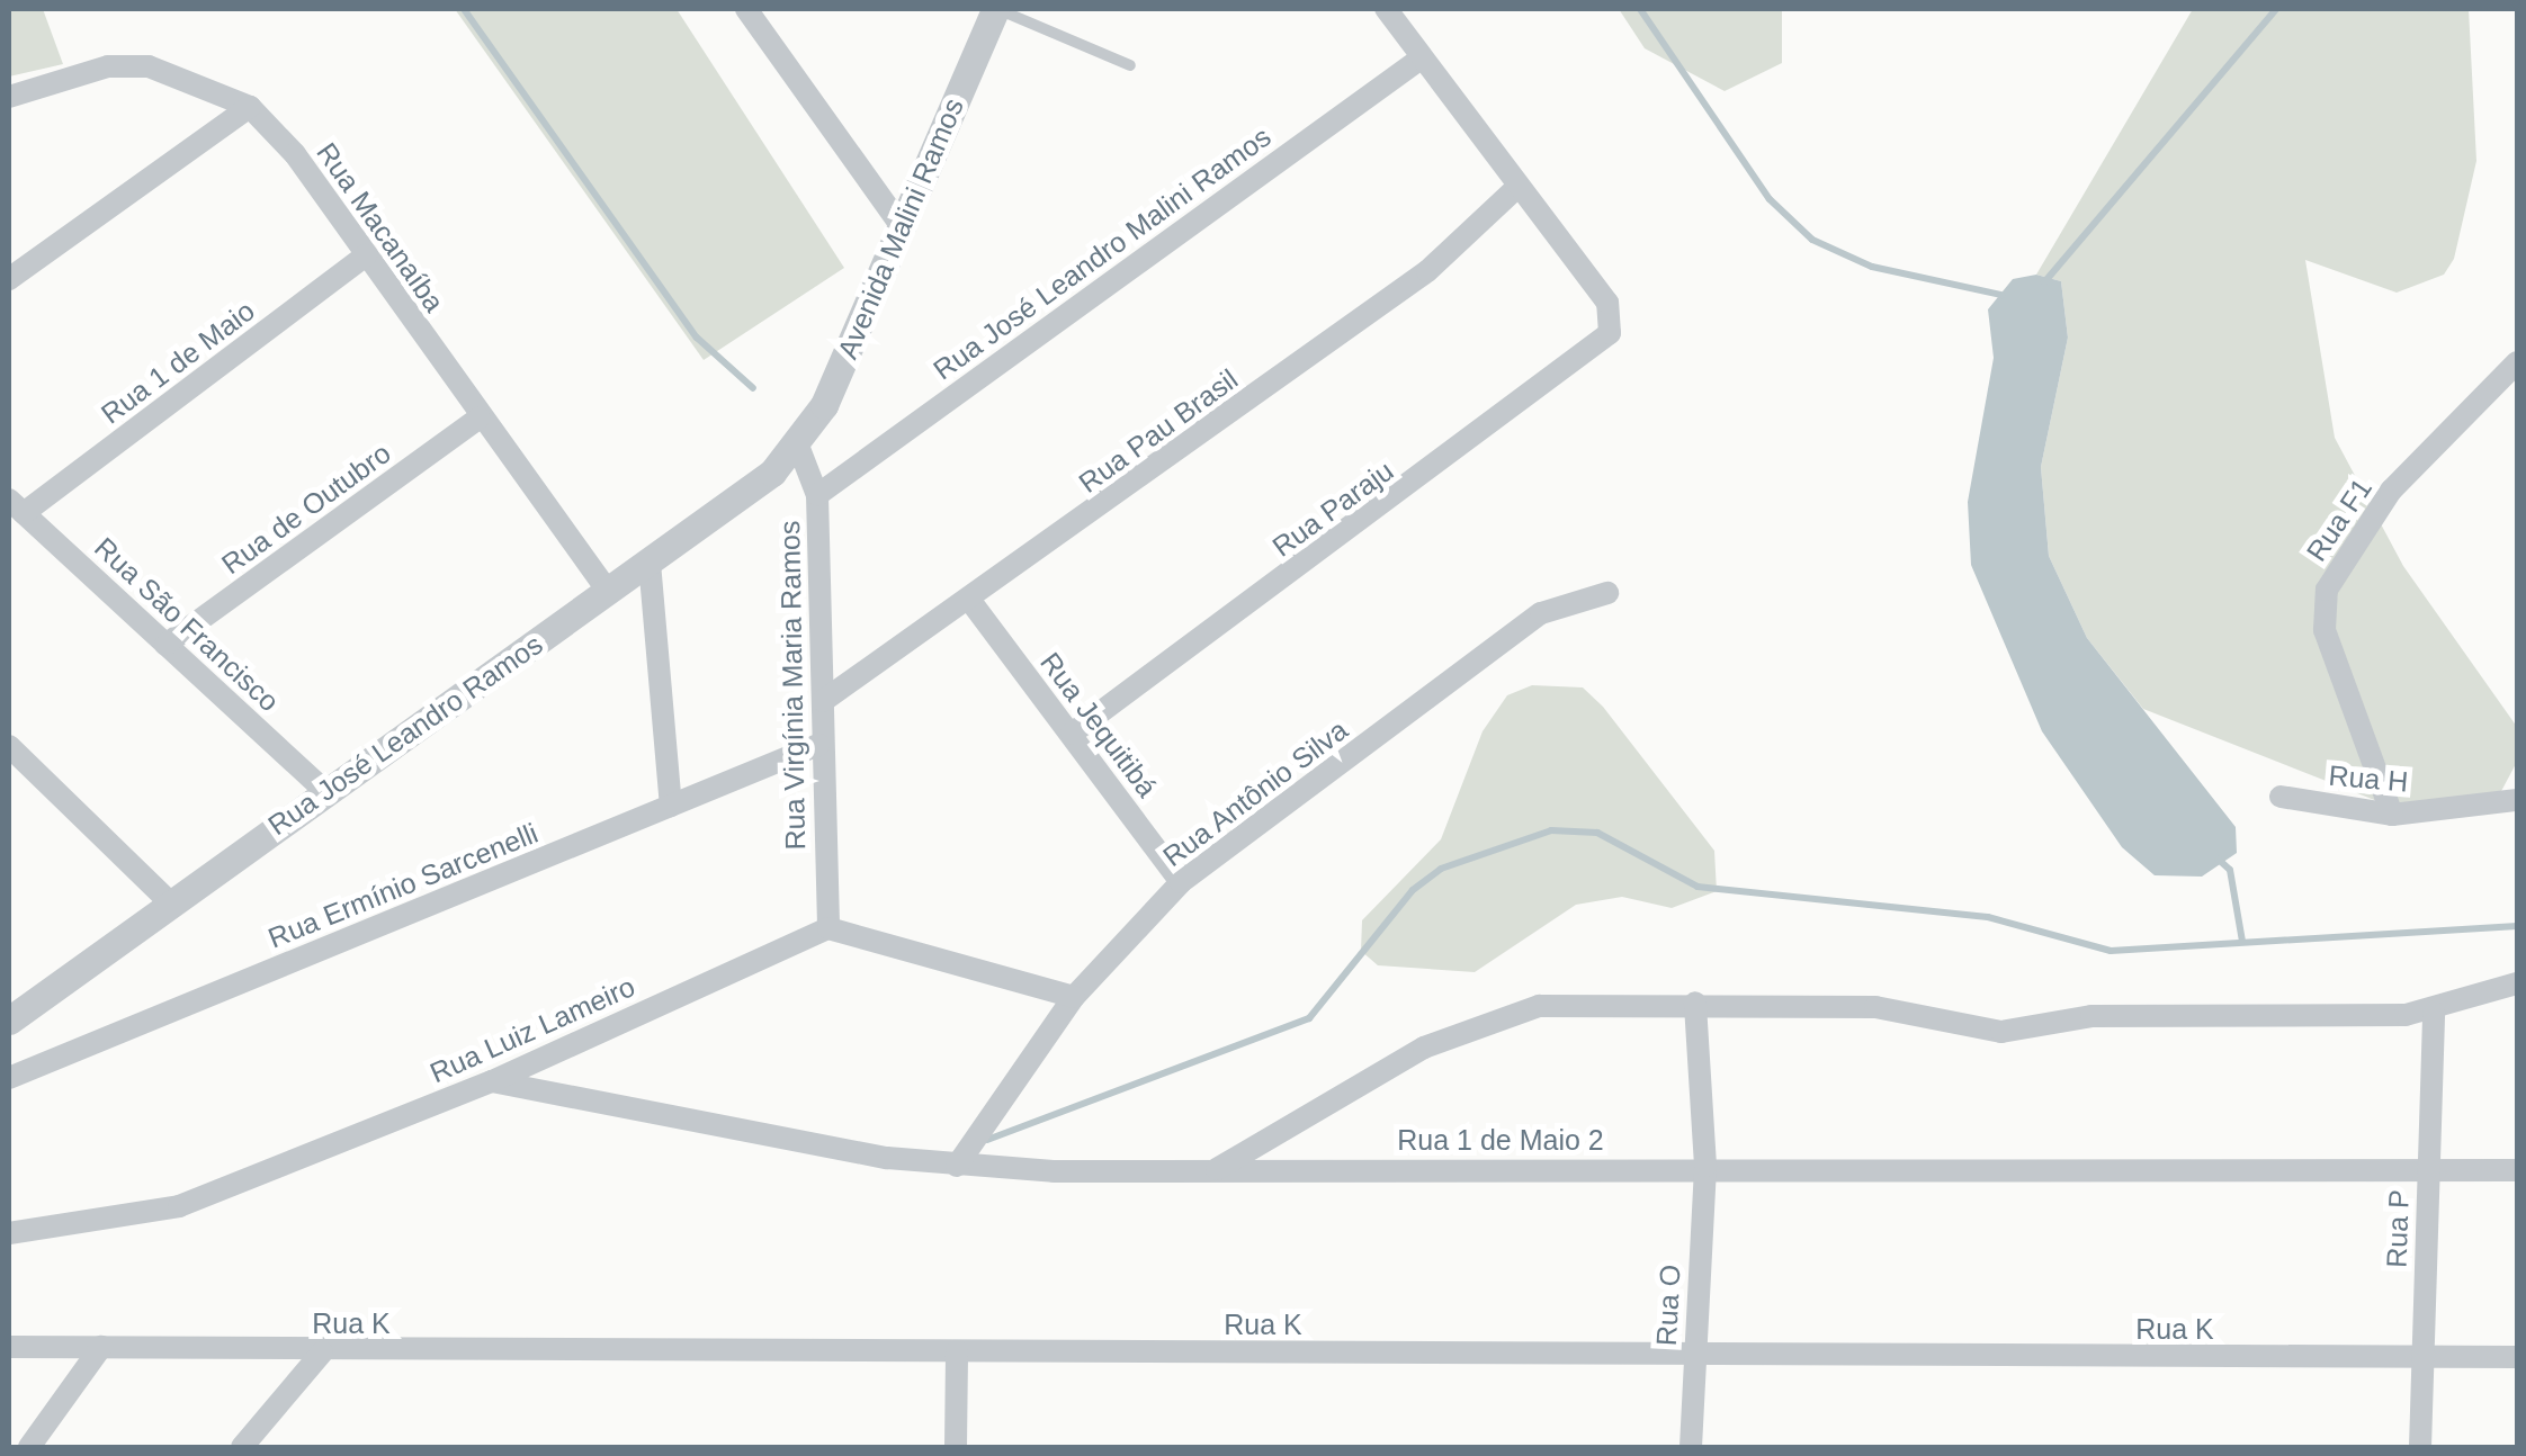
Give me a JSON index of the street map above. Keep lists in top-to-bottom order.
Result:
{
  "streets": {
    "street": [
      "Rua Macanaíba",
      "Avenida Malini Ramos",
      "Rua José Leandro Malini Ramos",
      "Rua 1 de Maio",
      "Rua Pau Brasil",
      "Rua de Outubro",
      "Rua Paraju",
      "Rua F1",
      "Rua São Francisco",
      "Rua Virgínia Maria Ramos",
      "Rua Jequitibá",
      "Rua José Leandro Ramos",
      "Rua H",
      "Rua Antônio Silva",
      "Rua Ermínio Sarcenelli",
      "Rua Luiz Lameiro",
      "Rua 1 de Maio 2",
      "Rua P",
      "Rua O",
      "Rua K"
    ]
  },
  "crossings": [
    ["Rua Macanaíba", "Rua 1 de Maio"],
    ["Rua Macanaíba", "Rua de Outubro"],
    ["Rua Macanaíba", "Rua José Leandro Ramos"],
    ["Avenida Malini Ramos", "Rua Virgínia Maria Ramos"],
    ["Avenida Malini Ramos", "Rua José Leandro Ramos"],
    ["Rua José Leandro Malini Ramos", "Rua Virgínia Maria Ramos"],
    ["Rua 1 de Maio", "Rua São Francisco"],
    ["Rua Pau Brasil", "Rua Paraju"],
    ["Rua Pau Brasil", "Rua Virgínia Maria Ramos"],
    ["Rua Pau Brasil", "Rua Jequitibá"],
    ["Rua de Outubro", "Rua São Francisco"],
    ["Rua Paraju", "Rua Jequitibá"],
    ["Rua F1", "Rua H"],
    ["Rua São Francisco", "Rua José Leandro Ramos"],
    ["Rua Virgínia Maria Ramos", "Rua José Leandro Ramos"],
    ["Rua Virgínia Maria Ramos", "Rua Ermínio Sarcenelli"],
    ["Rua Virgínia Maria Ramos", "Rua Luiz Lameiro"],
    ["Rua Jequitibá", "Rua Antônio Silva"],
    ["Rua Antônio Silva", "Rua 1 de Maio 2"],
    ["Rua Luiz Lameiro", "Rua 1 de Maio 2"],
    ["Rua 1 de Maio 2", "Rua P"],
    ["Rua 1 de Maio 2", "Rua O"],
    ["Rua P", "Rua K"],
    ["Rua O", "Rua K"]
  ]
}
